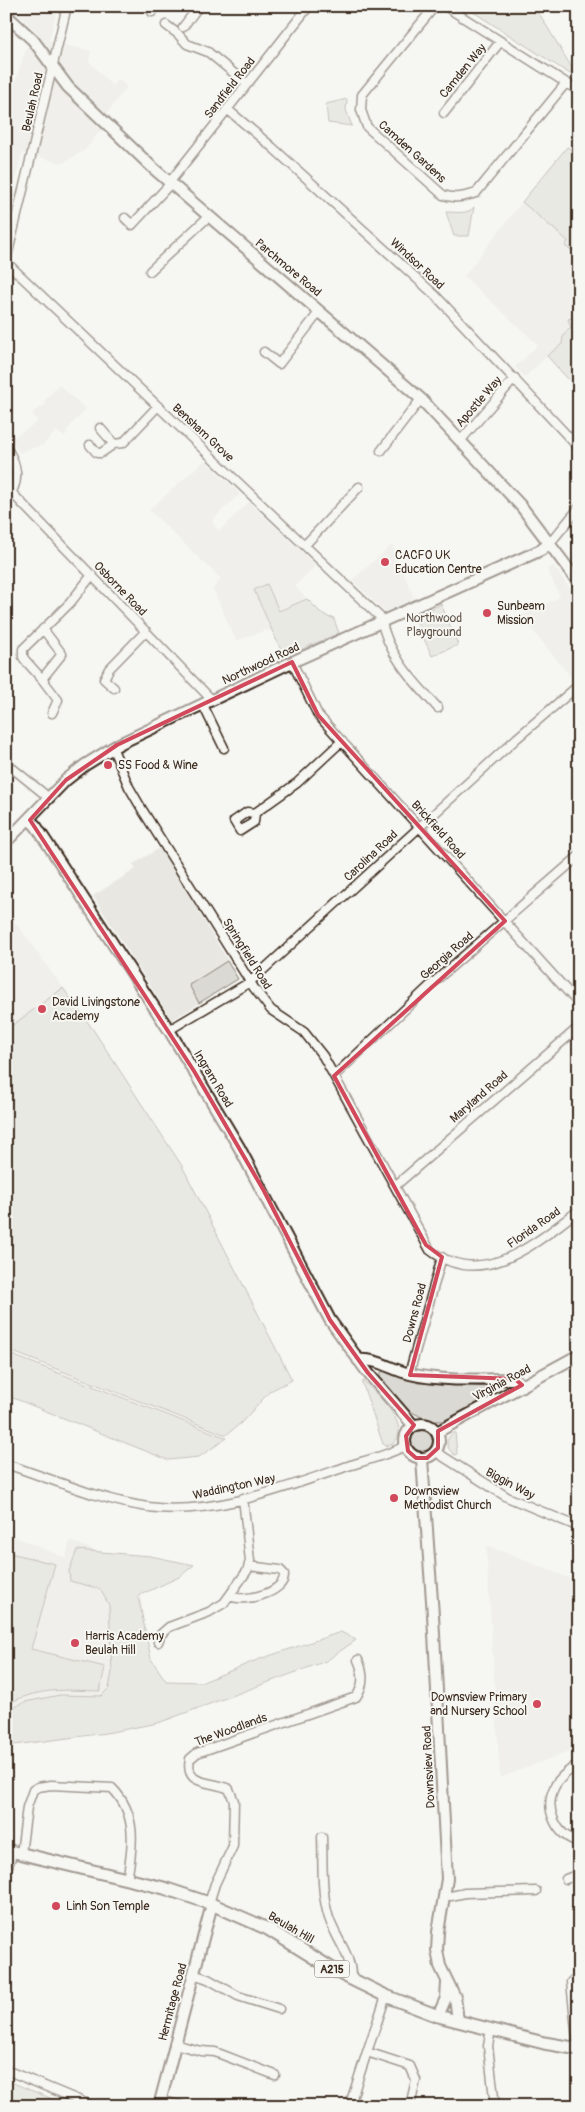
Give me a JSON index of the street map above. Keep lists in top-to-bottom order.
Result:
{
  "streets": {
    "main road": ["Beulah Hill", "A215"],
    "street": [
      "Camden Way",
      "Sandfield Road",
      "Beulah Road",
      "Camden Gardens",
      "Windsor Road",
      "Parchmore Road",
      "Apostle Way",
      "Bensham Grove",
      "Osborne Road",
      "Northwood Road",
      "Brickfield Road",
      "Carolina Road",
      "Springfield Road",
      "Georgia Road",
      "Ingram Road",
      "Maryland Road",
      "Florida Road",
      "Downs Road",
      "Virginia Road",
      "Biggin Way",
      "Waddington Way",
      "The Woodlands",
      "Downsview Road",
      "Hermitage Road"
    ]
  },
  "crossings": [
    ["Sandfield Road", "Windsor Road"],
    ["Sandfield Road", "Parchmore Road"],
    ["Beulah Road", "Parchmore Road"],
    ["Beulah Road", "Bensham Grove"],
    ["Windsor Road", "Apostle Way"],
    ["Parchmore Road", "Apostle Way"],
    ["Parchmore Road", "Northwood Road"],
    ["Bensham Grove", "Northwood Road"],
    ["Osborne Road", "Northwood Road"],
    ["Northwood Road", "Brickfield Road"],
    ["Northwood Road", "Springfield Road"],
    ["Northwood Road", "Ingram Road"],
    ["Brickfield Road", "Carolina Road"],
    ["Brickfield Road", "Georgia Road"],
    ["Carolina Road", "Springfield Road"],
    ["Carolina Road", "Ingram Road"],
    ["Springfield Road", "Georgia Road"],
    ["Springfield Road", "Maryland Road"],
    ["Springfield Road", "Florida Road"],
    ["Springfield Road", "Downs Road"],
    ["Ingram Road", "Virginia Road"],
    ["Ingram Road", "Biggin Way"],
    ["Ingram Road", "Waddington Way"],
    ["Ingram Road", "Downsview Road"],
    ["Florida Road", "Downs Road"],
    ["Virginia Road", "Biggin Way"],
    ["Virginia Road", "Waddington Way"],
    ["Virginia Road", "Downsview Road"],
    ["Biggin Way", "Waddington Way"],
    ["Biggin Way", "Downsview Road"],
    ["Waddington Way", "Downsview Road"],
    ["The Woodlands", "Beulah Hill"],
    ["The Woodlands", "Hermitage Road"],
    ["Downsview Road", "Beulah Hill"],
    ["Beulah Hill", "Hermitage Road"]
  ],
  "parks": ["Northwood Playground"],
  "places": [
    "CACFO UK Education Centre",
    "Sunbeam Mission",
    "SS Food & Wine",
    "David Livingstone Academy",
    "Downsview Methodist Church",
    "Harris Academy Beulah Hill",
    "Downsview Primary and Nursery School",
    "Linh Son Temple"
  ]
}
